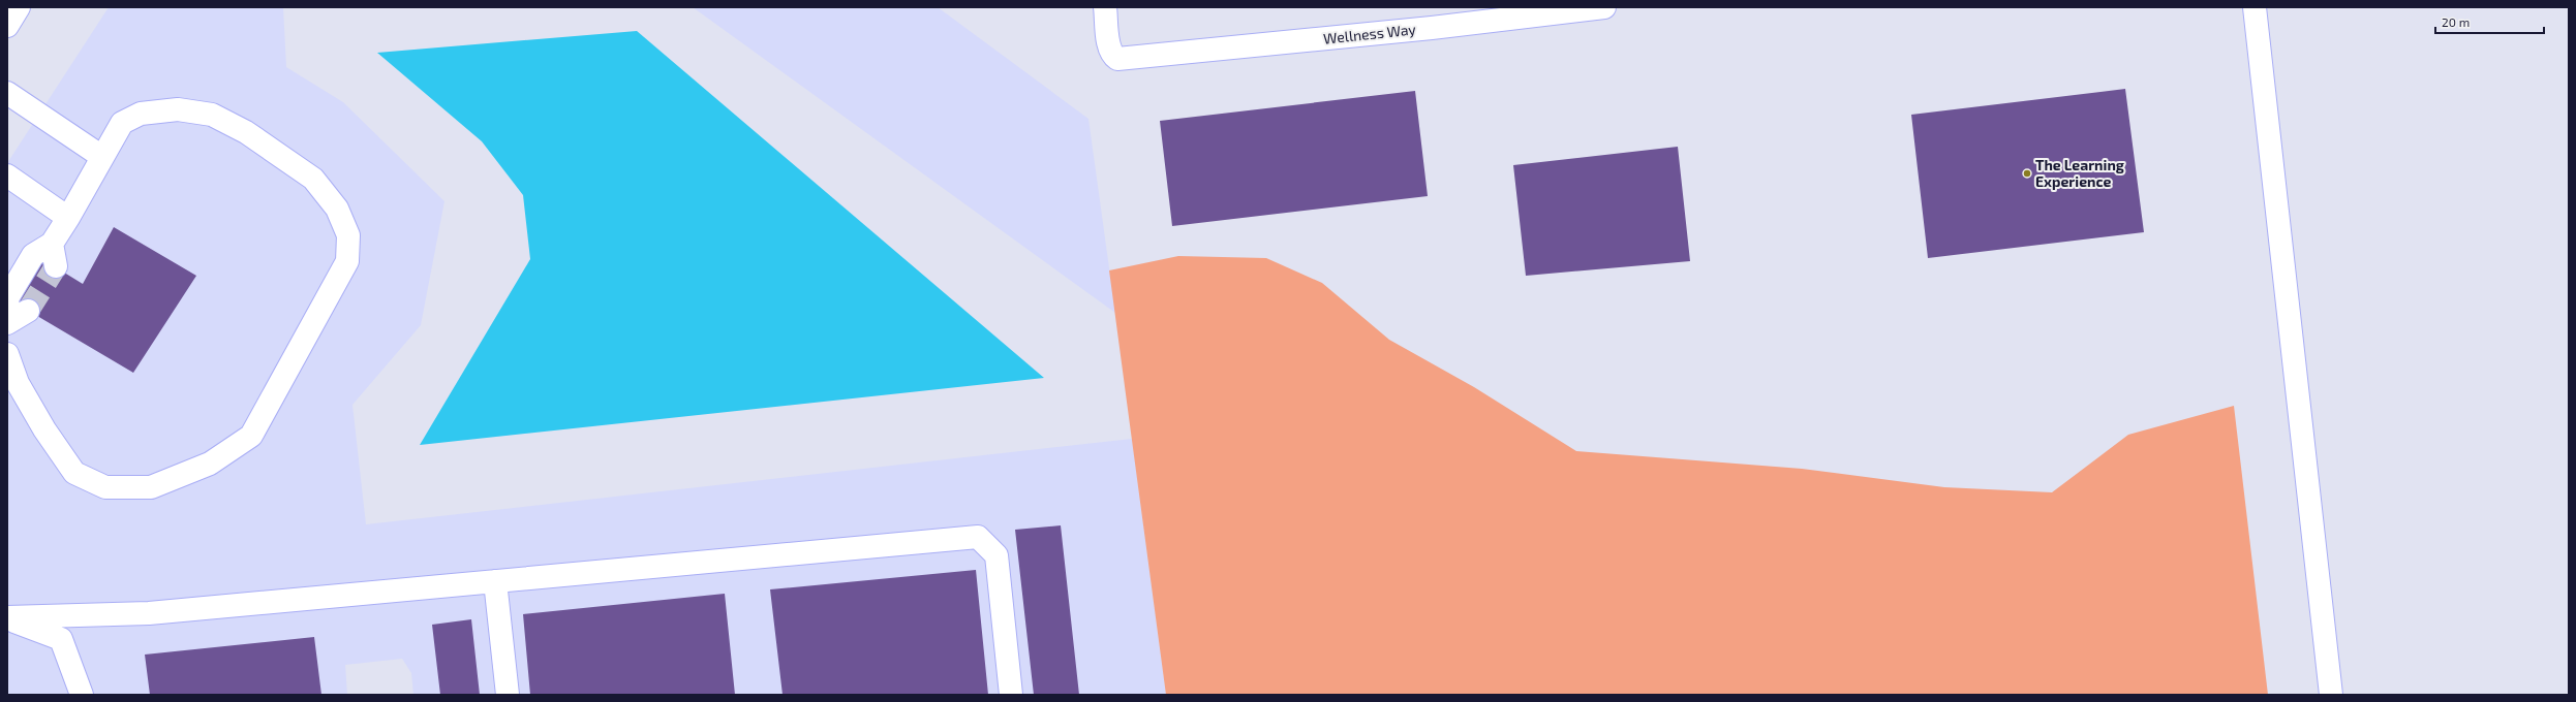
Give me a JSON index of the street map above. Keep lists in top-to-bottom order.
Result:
{
  "streets": {
    "main road": ["Wellness Way"]
  },
  "places": ["The Learning Experience"],
  "scale_bar": "20 m"
}
